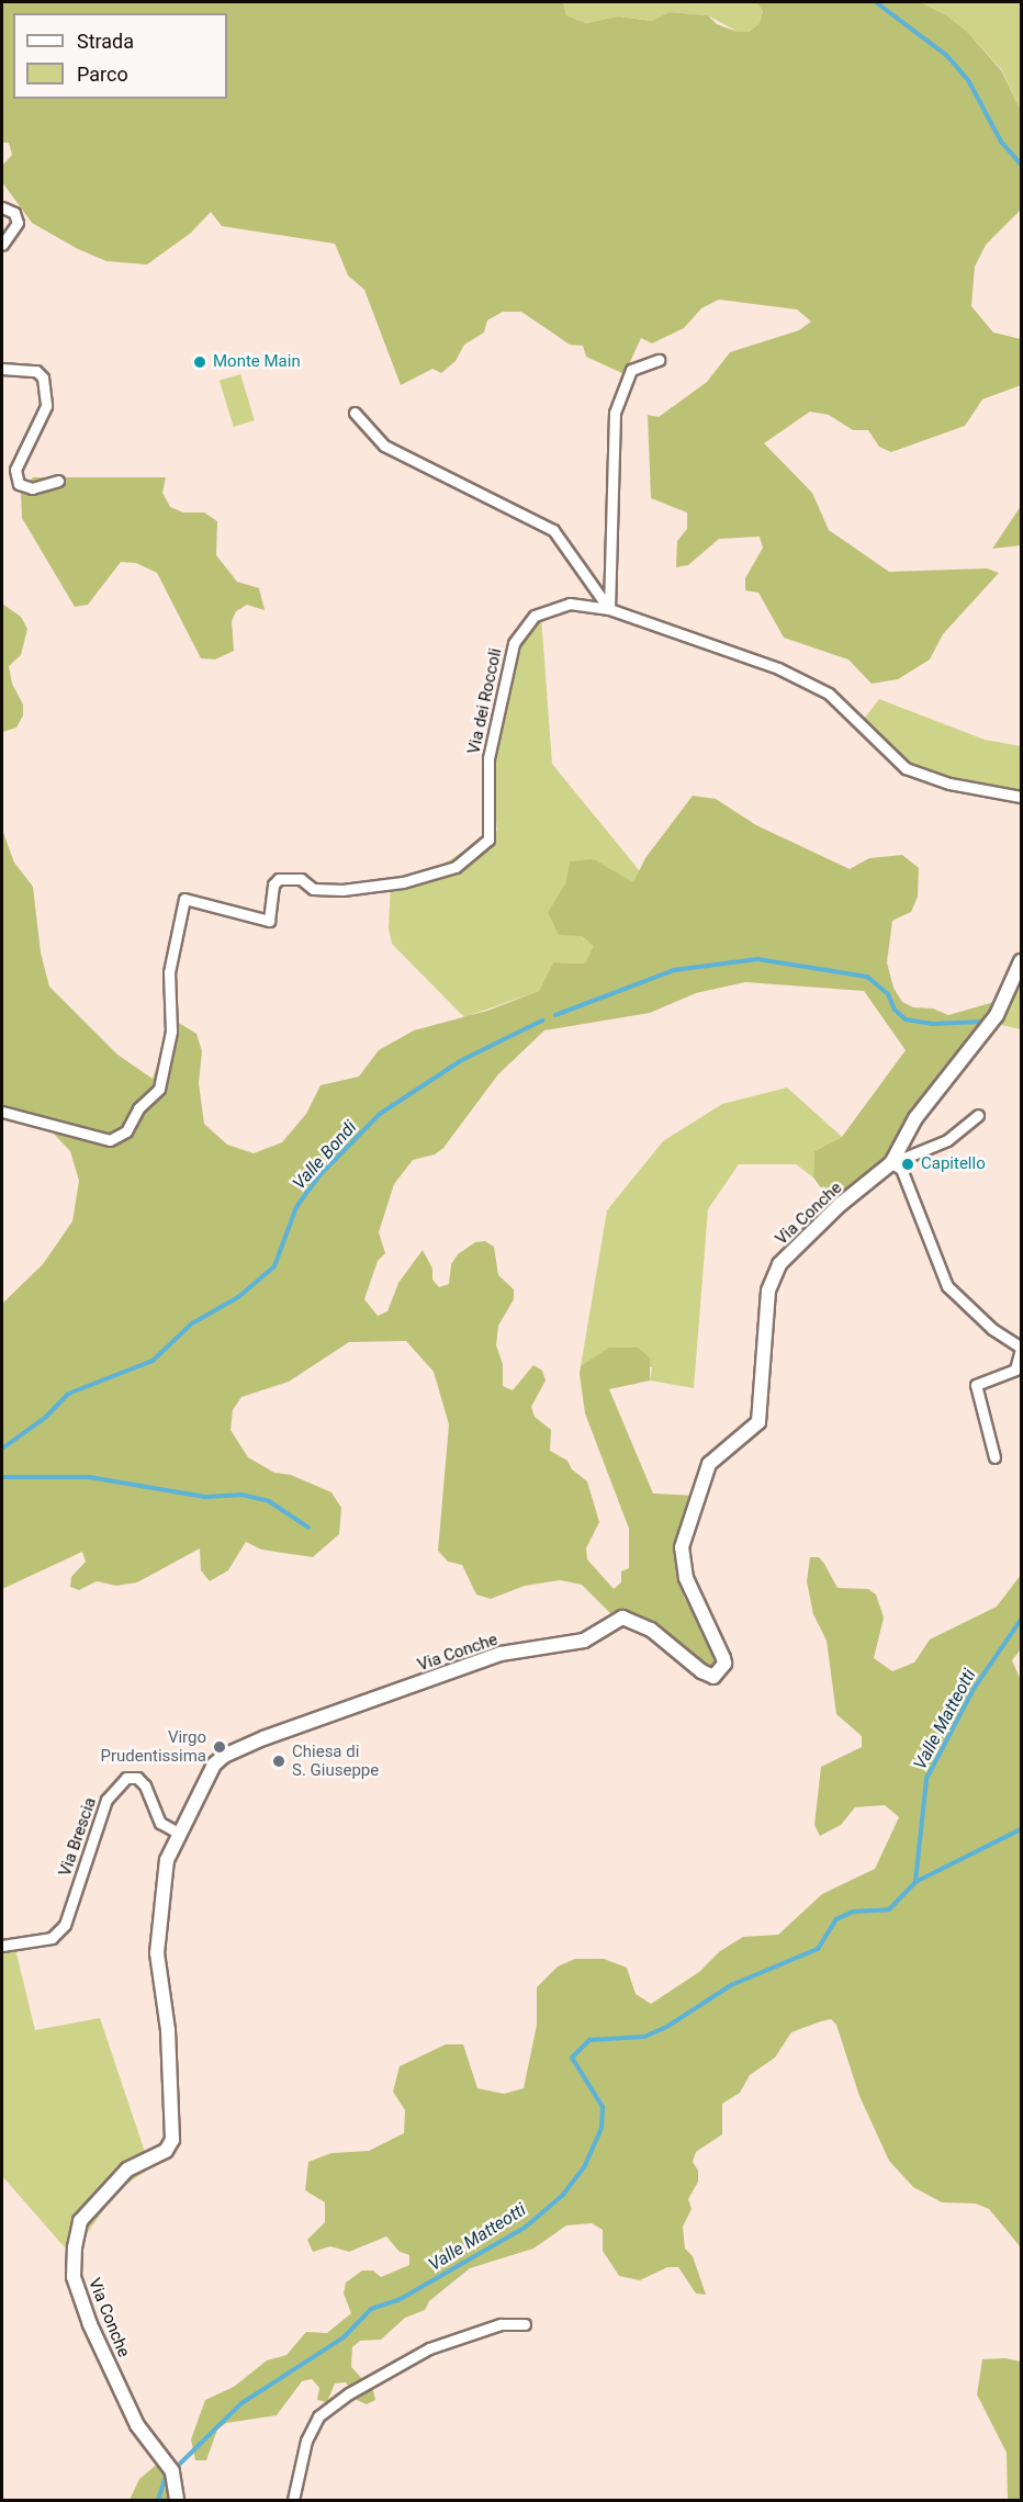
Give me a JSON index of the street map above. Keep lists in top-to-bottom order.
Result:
{
  "streets": {
    "street": ["Via dei Roccoli", "Via Conche", "Via Brescia"]
  },
  "crossings": [
    ["Via Conche", "Via Brescia"]
  ],
  "water": ["Valle Bondi", "Valle Matteotti"],
  "places": [
    "Monte Main",
    "Capitello",
    "Virgo Prudentissima",
    "Chiesa di S. Giuseppe"
  ],
  "legend": ["Strada", "Parco"]
}
